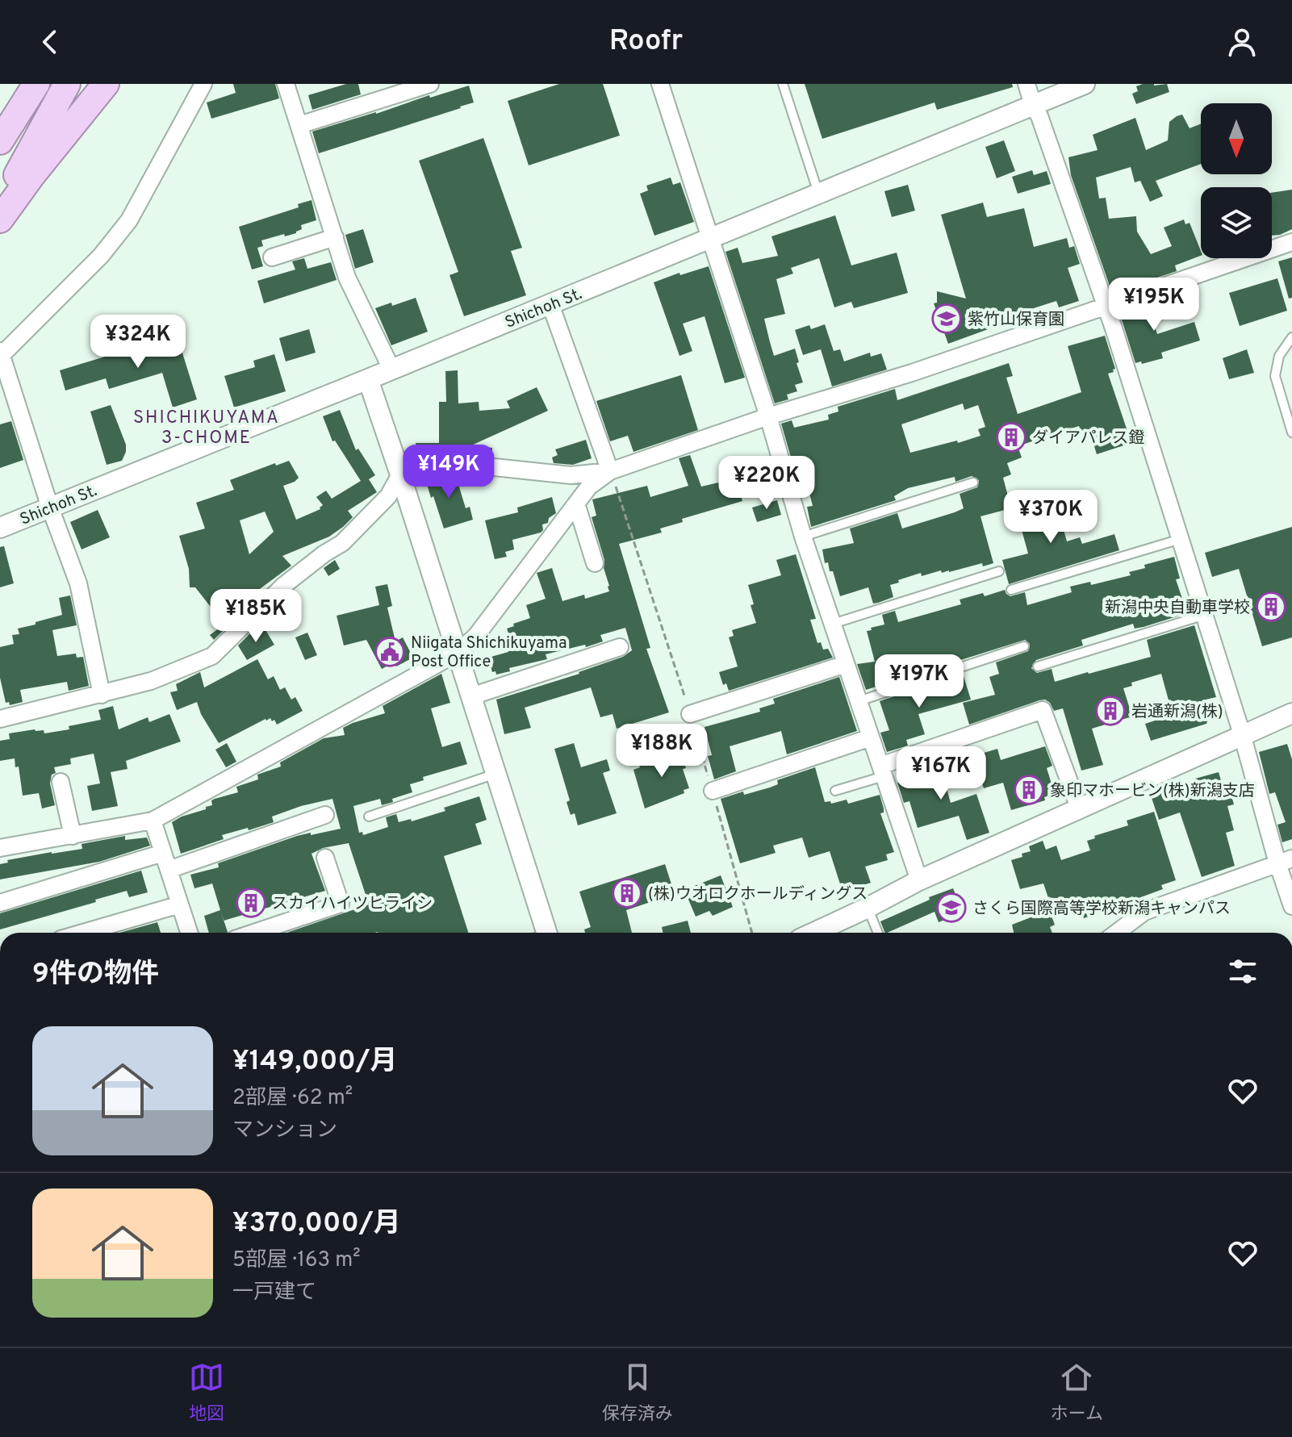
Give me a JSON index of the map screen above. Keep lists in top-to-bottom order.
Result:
{
  "streets": {
    "street": ["Shichoh St."]
  },
  "districts": ["SHICHIKUYAMA 3-CHOME"],
  "places": {
    "school or university": ["紫竹山保育園", "さくら国際高等学校新潟キャンパス"],
    "building": [
      "ダイアパレス鐙",
      "新潟中央自動車学校",
      "岩通新潟(株)",
      "象印マホービン(株)新潟支店",
      "(株)ウオロクホールディングス",
      "スカイハイツヒライシ"
    ],
    "public building": ["Niigata Shichikuyama Post Office"]
  },
  "north": "bottom",
  "page": {
    "header": "Roofr",
    "price": [
      "¥195K",
      "¥324K",
      "¥149K",
      "¥220K",
      "¥370K",
      "¥185K",
      "¥197K",
      "¥188K",
      "¥167K"
    ],
    "heading": "9件の物件",
    "list": [
      {
        "name": "¥149,000/月",
        "note": "2部屋 · 62 m² · マンション"
      },
      {
        "name": "¥370,000/月",
        "note": "5部屋 · 163 m² · 一戸建て"
      }
    ],
    "tabs": ["地図", "保存済み", "ホーム"]
  }
}
